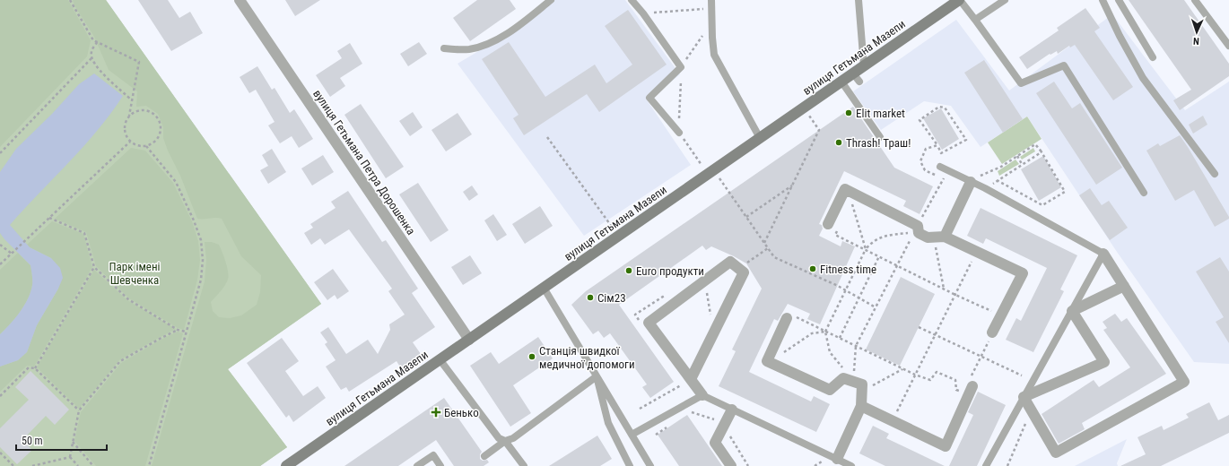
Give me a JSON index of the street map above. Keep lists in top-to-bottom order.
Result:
{
  "streets": {
    "main road": ["вулиця Гетьмана Мазепи"],
    "street": ["вулиця Гетьмана Петра Дорошенка"]
  },
  "crossings": [
    ["вулиця Гетьмана Мазепи", "вулиця Гетьмана Петра Дорошенка"]
  ],
  "parks": ["Парк імені Шевченка"],
  "places": {
    "other": [
      "Elit market",
      "Thrash! Траш!",
      "Fitness time",
      "Euro продукти",
      "Сім23",
      "Станція швидкої медичної допомоги"
    ],
    "health": ["Бенько"]
  },
  "scale_bar": "50 m",
  "north": "bottom"
}
